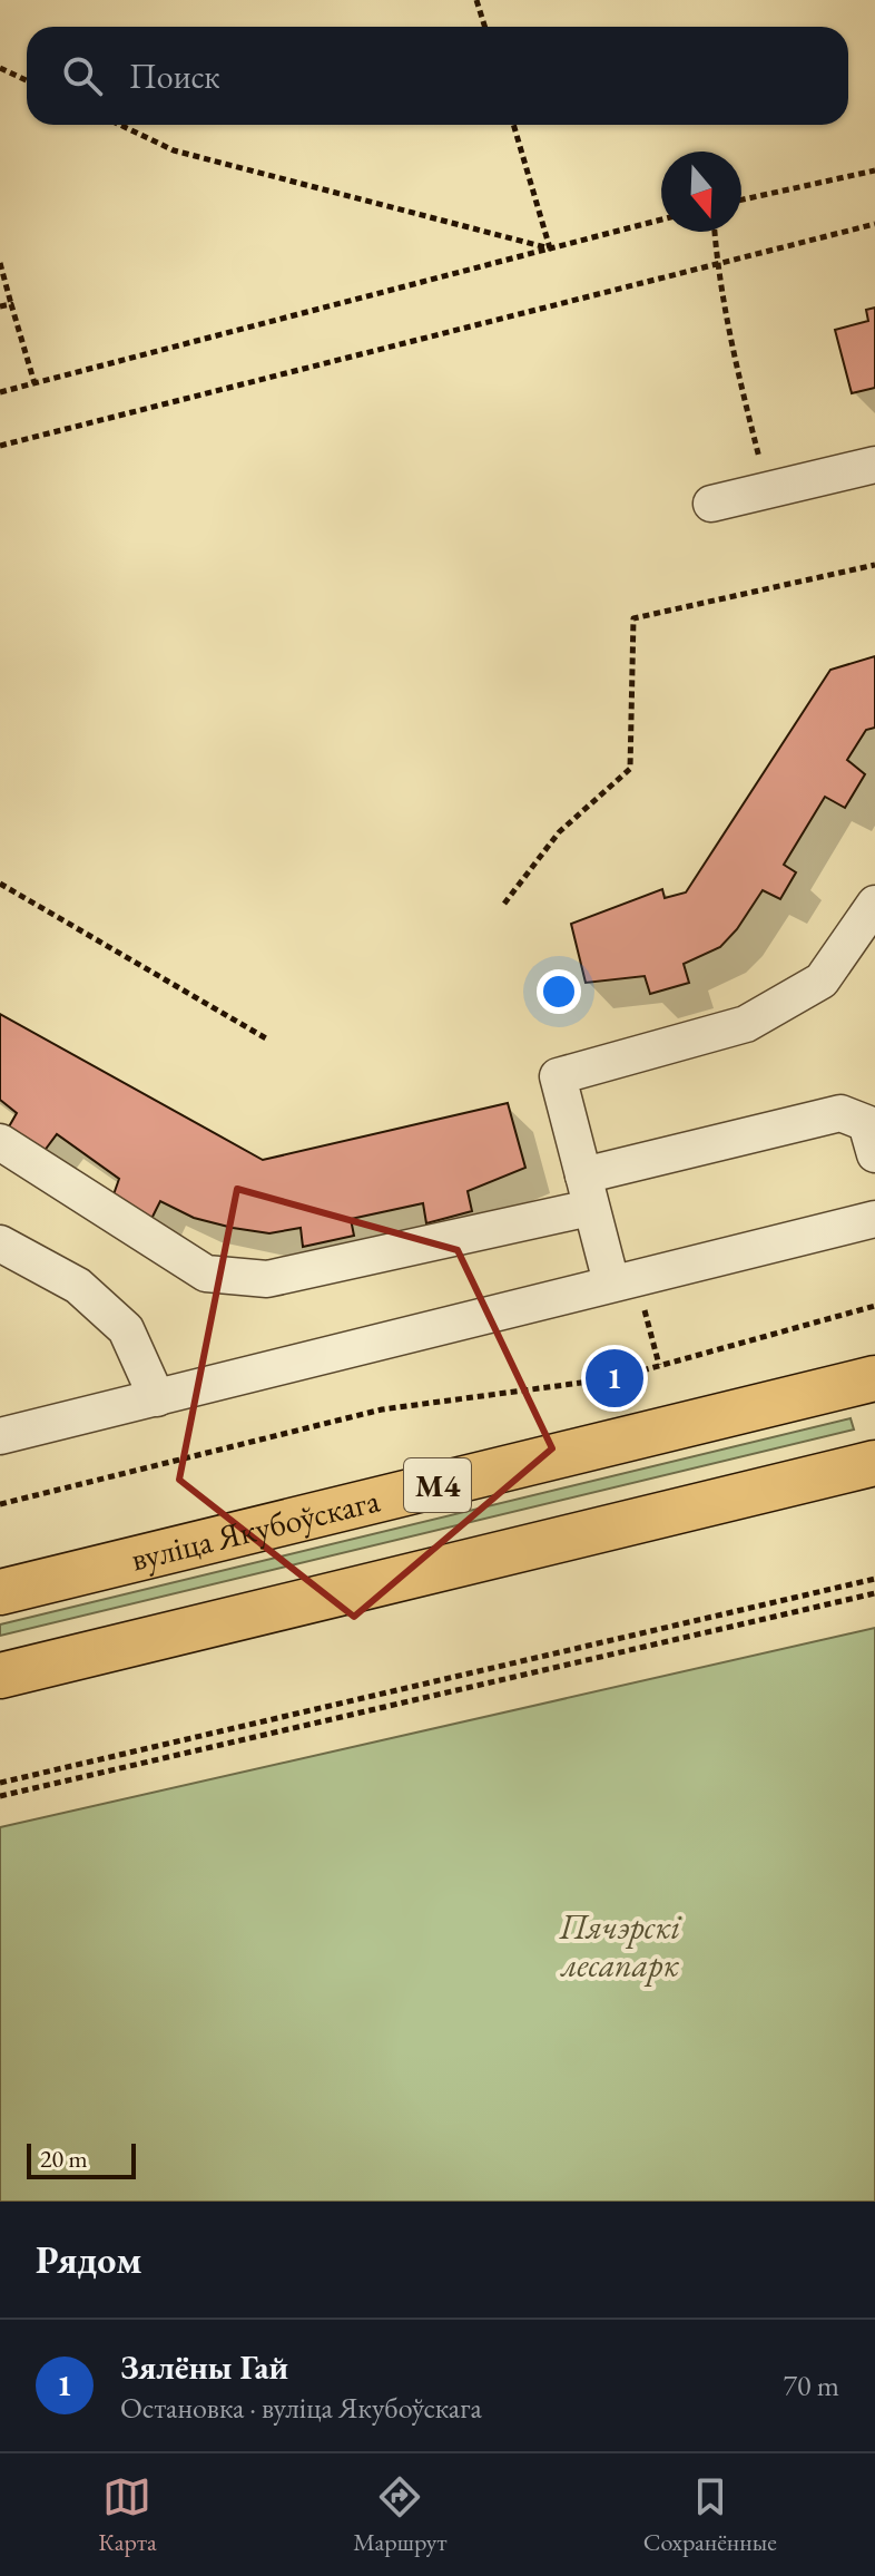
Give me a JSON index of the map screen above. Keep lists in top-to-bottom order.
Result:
{
  "streets": {
    "main road": ["М4", "вуліца Якубоўскага"]
  },
  "parks": ["Пячэрскі лесапарк"],
  "scale_bar": "20 m",
  "north": "bottom",
  "page": {
    "search": "Поиск",
    "pins": "1",
    "scale": "20 m",
    "heading": "Рядом",
    "list": [
      {
        "mark": "1",
        "name": "Зялёны Гай",
        "note": "Остановка · вуліца Якубоўскага",
        "value": "70 m"
      }
    ],
    "nav": ["Карта", "Маршрут", "Сохранённые"]
  }
}
